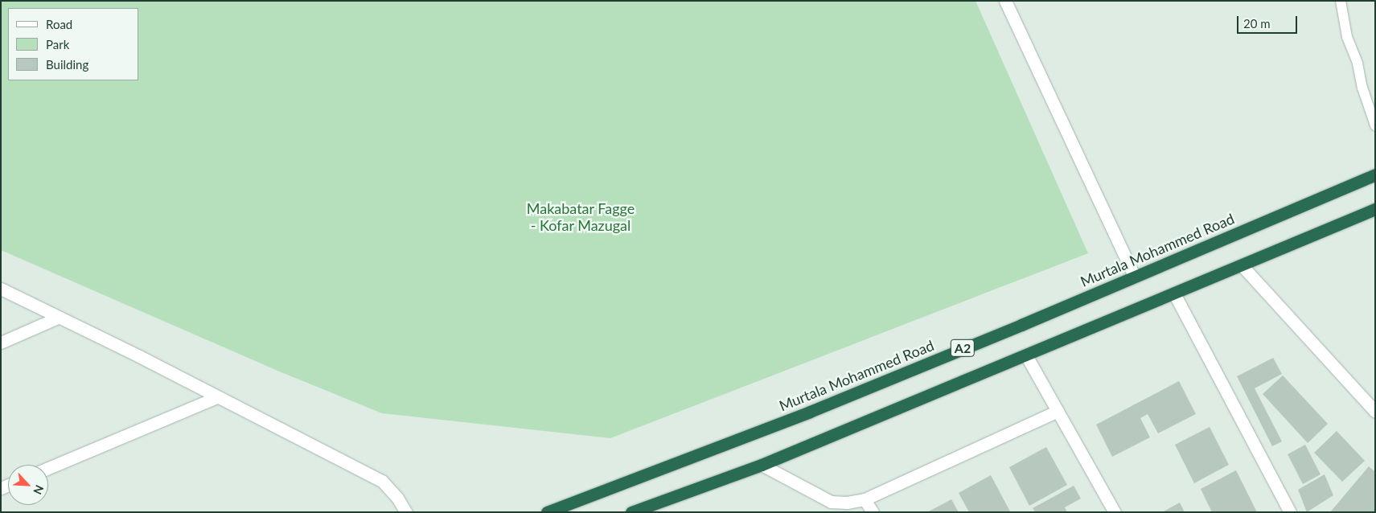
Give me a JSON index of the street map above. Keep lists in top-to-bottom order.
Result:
{
  "streets": {
    "highway": ["Murtala Mohammed Road", "A2"]
  },
  "parks": ["Makabatar Fagge - Kofar Mazugal"],
  "legend": ["Road", "Park", "Building"],
  "scale_bar": "20 m",
  "north": "bottom right"
}
